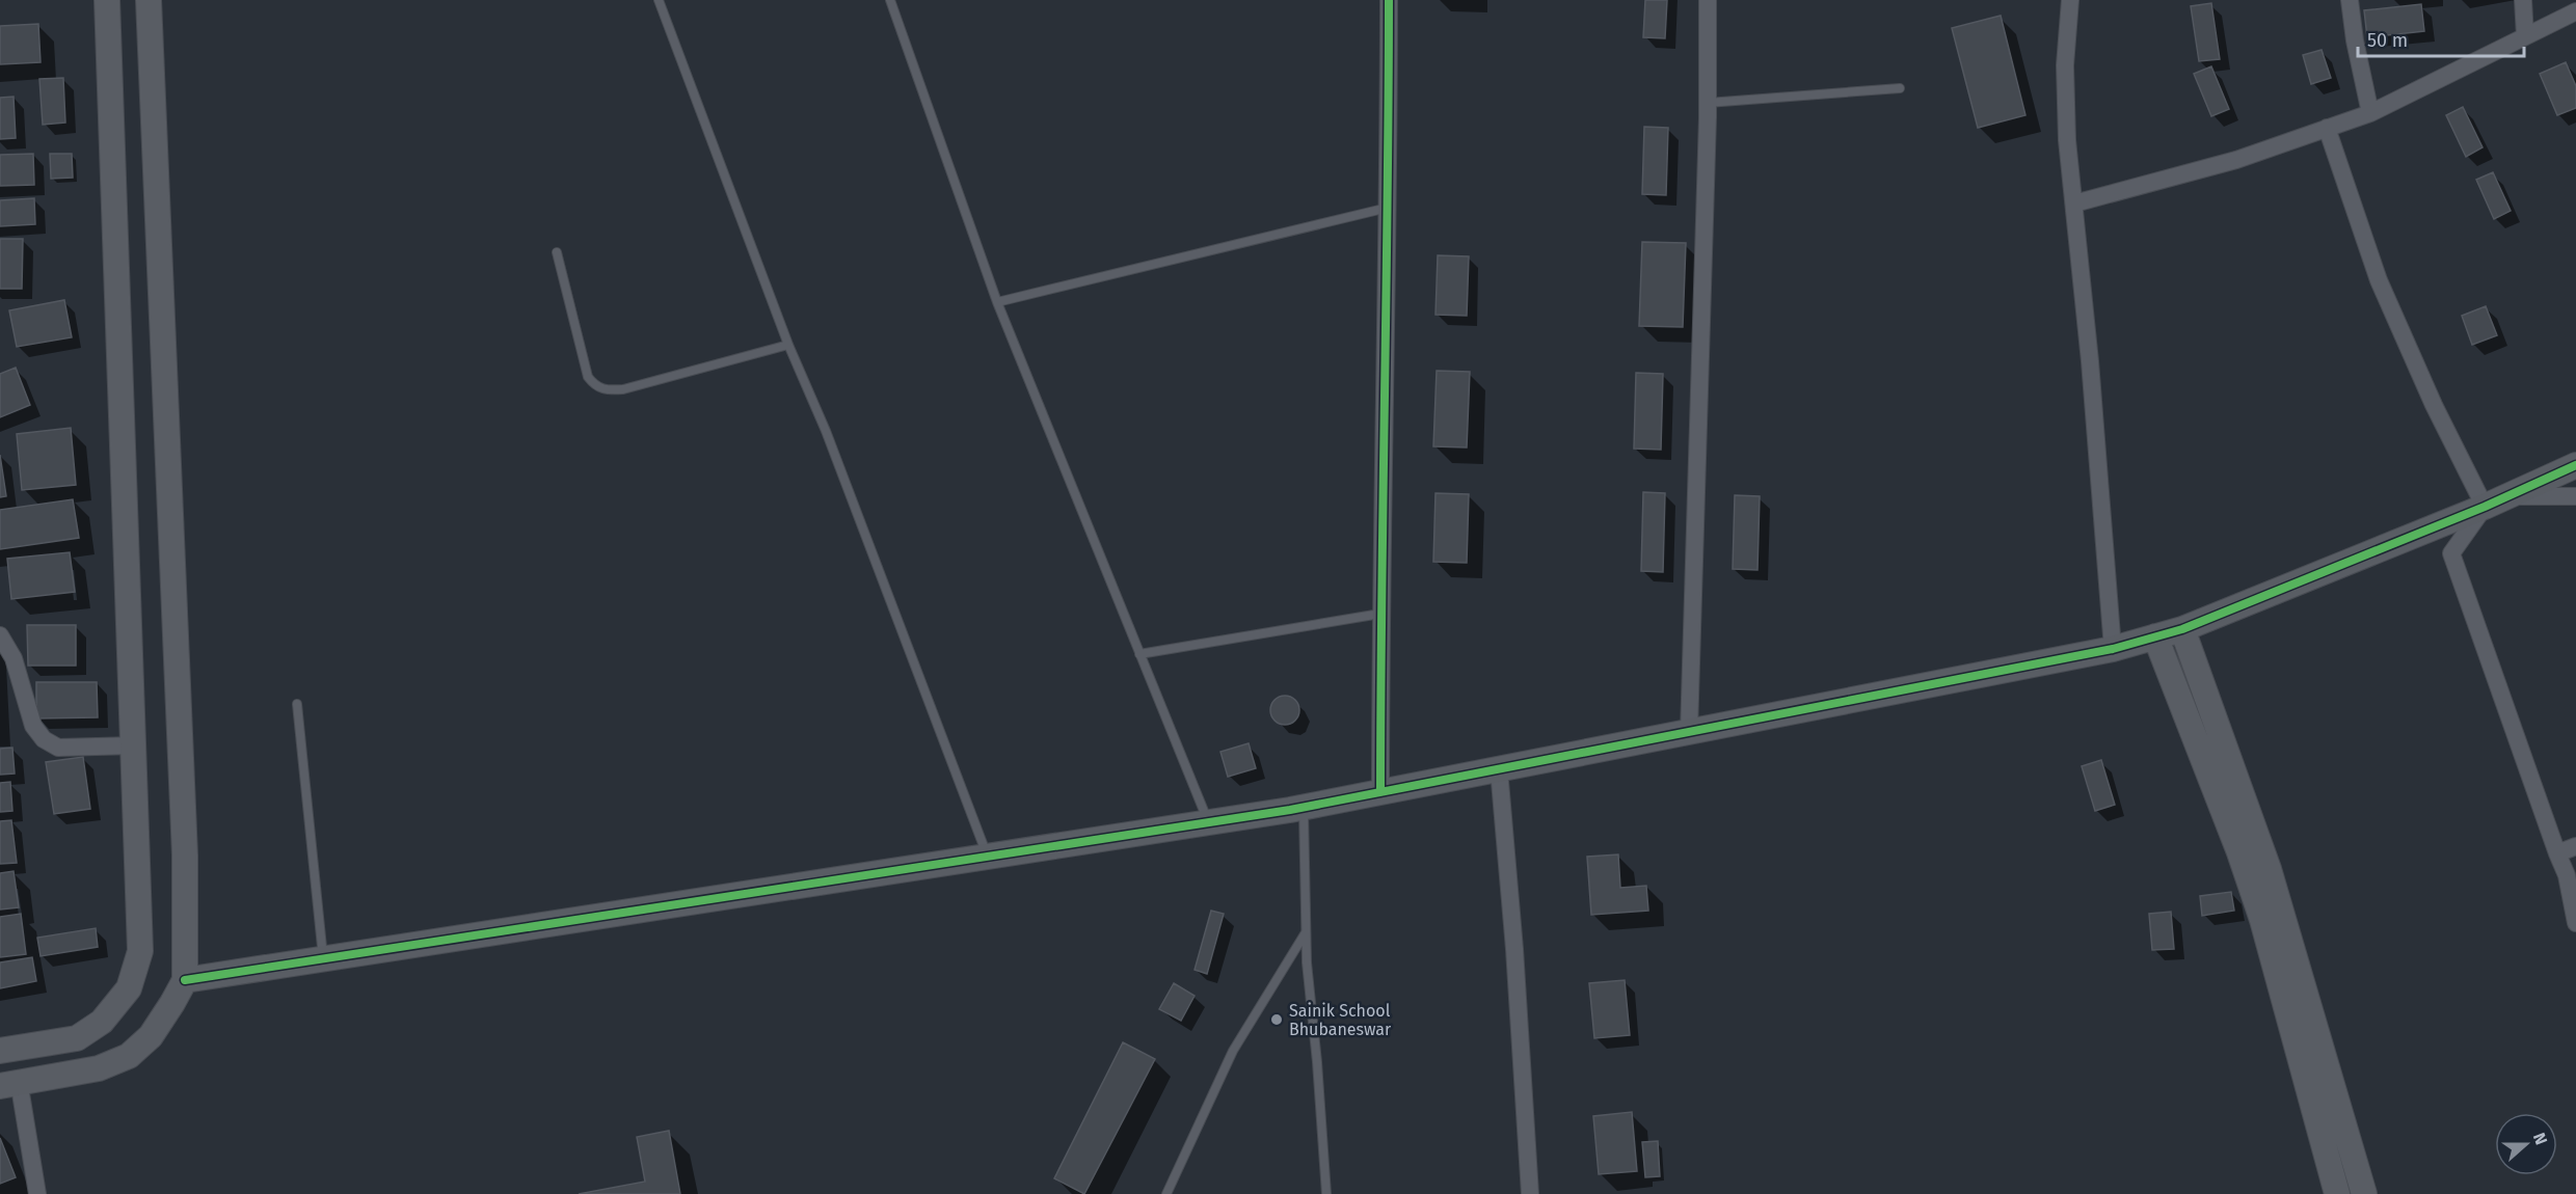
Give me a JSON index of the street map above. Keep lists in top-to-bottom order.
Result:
{
  "places": ["Sainik School Bhubaneswar"],
  "scale_bar": "50 m",
  "north": "right"
}
